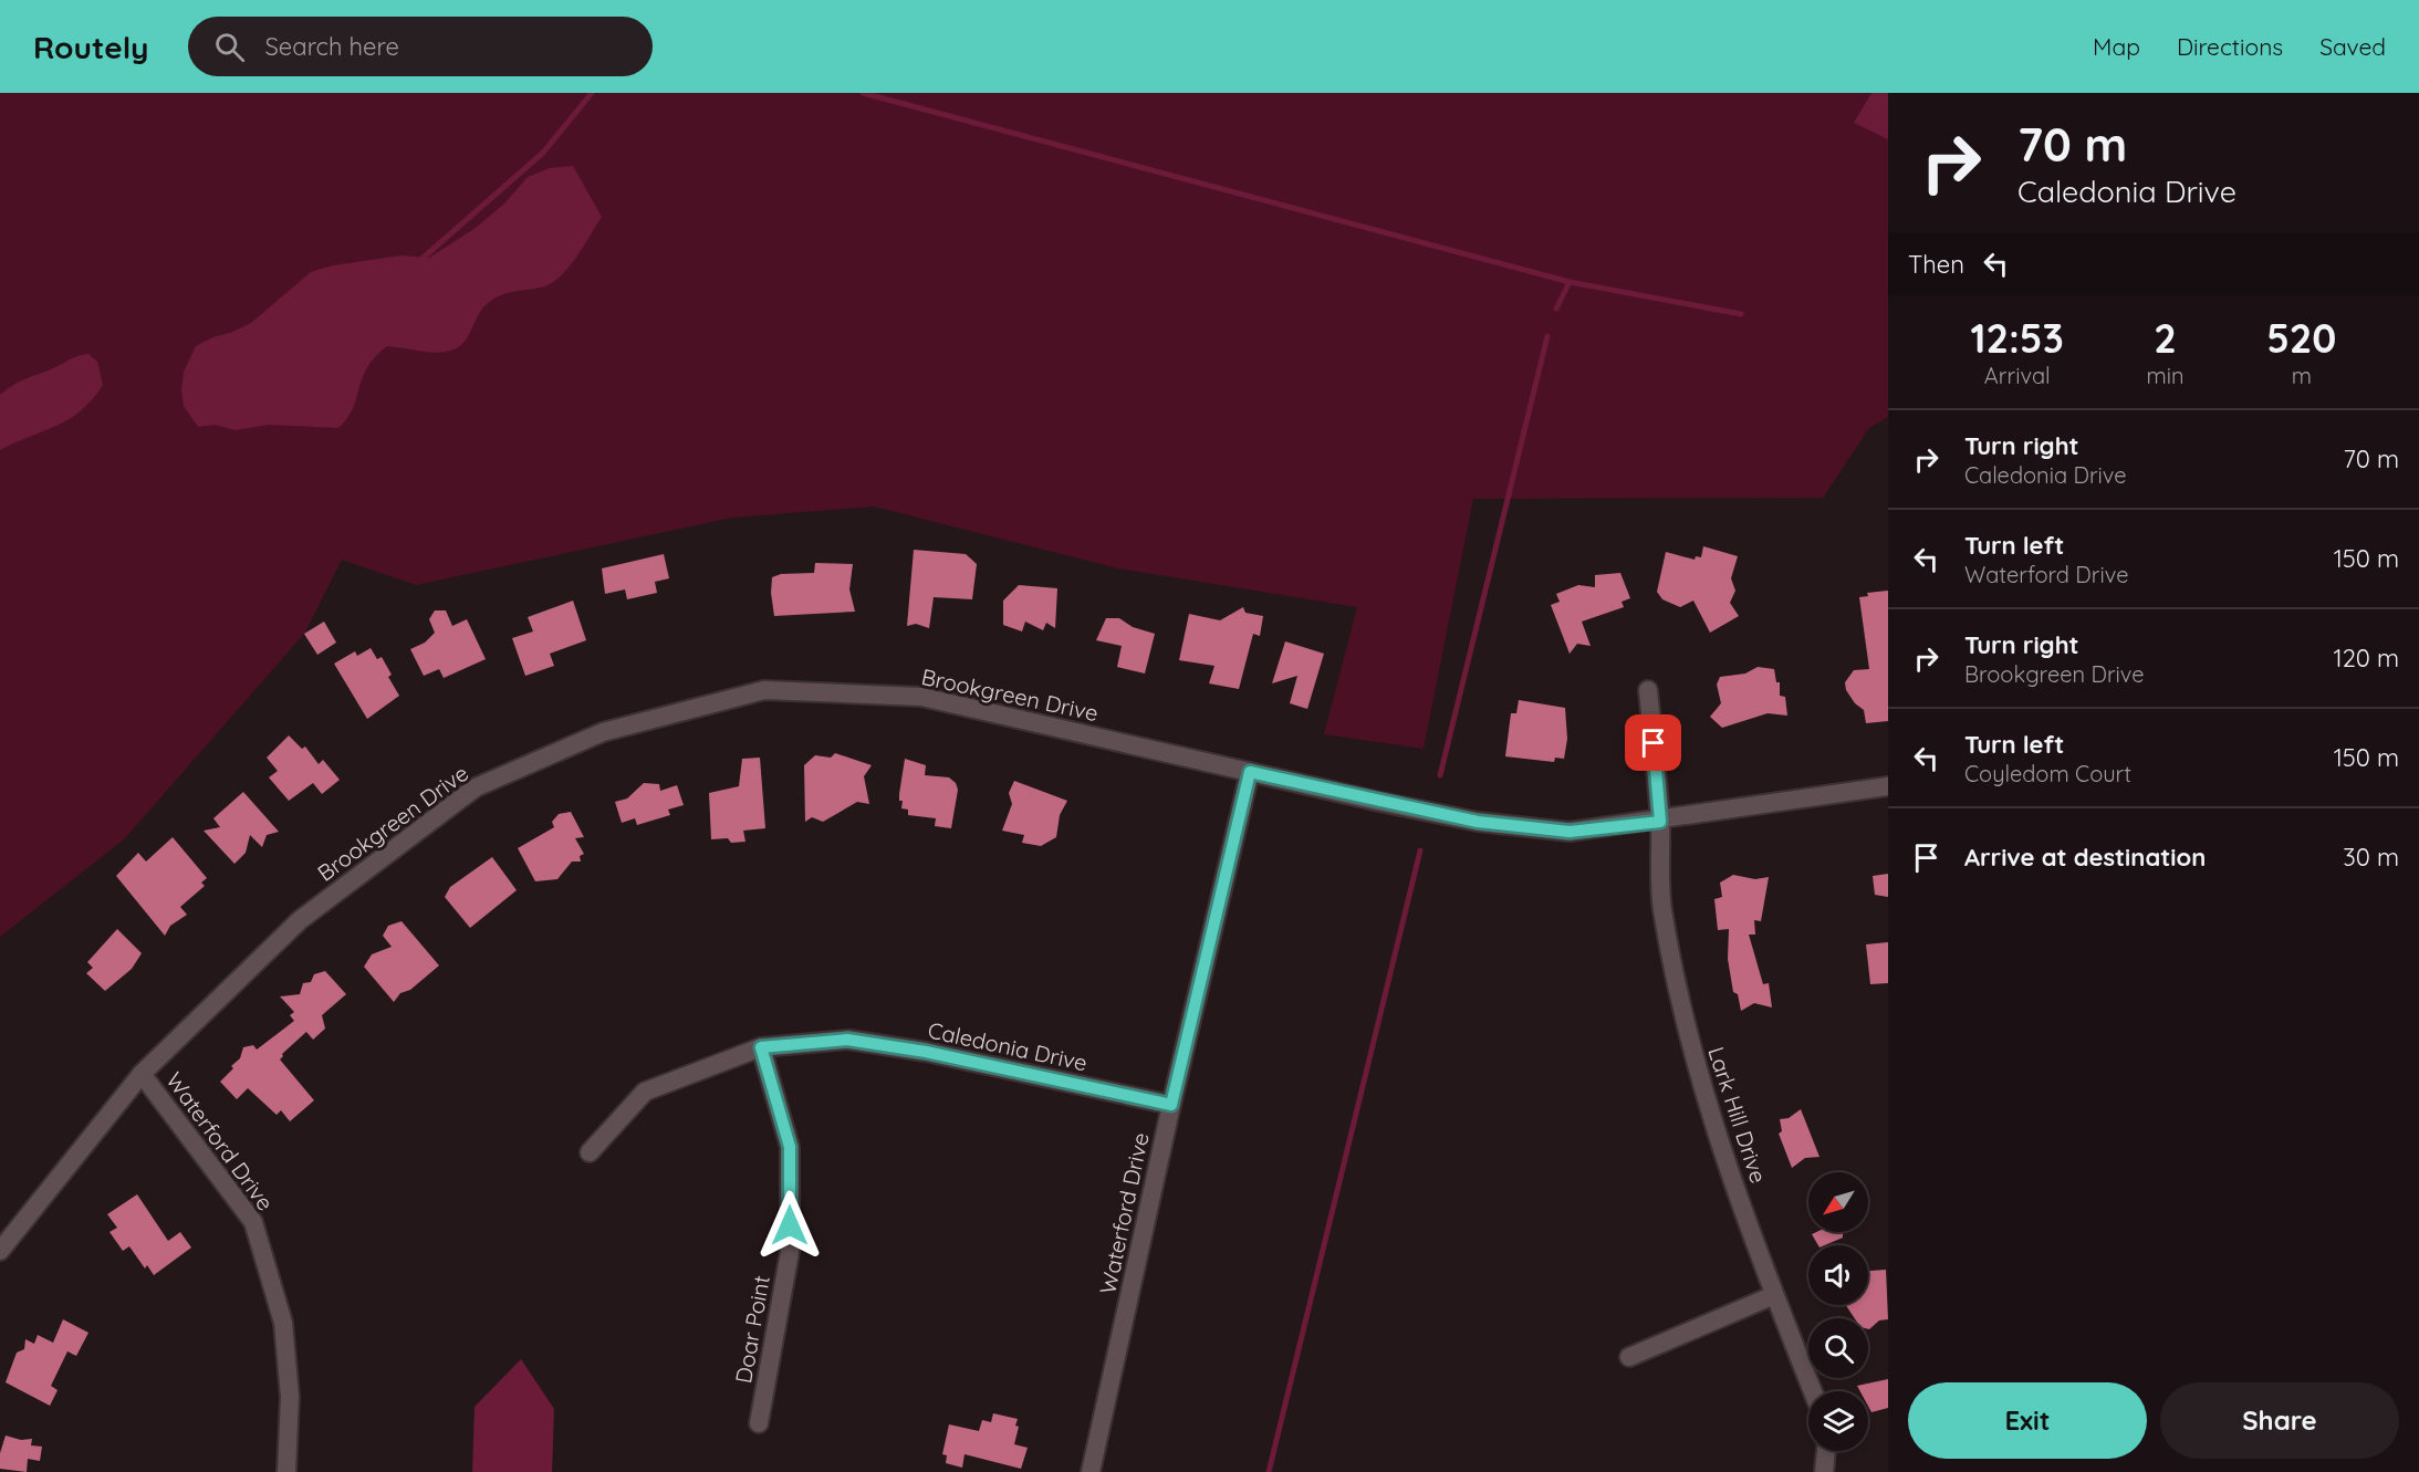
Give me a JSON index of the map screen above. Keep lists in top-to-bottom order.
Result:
{
  "streets": {
    "street": [
      "Brookgreen Drive",
      "Caledonia Drive",
      "Lark Hill Drive",
      "Waterford Drive",
      "Doar Point"
    ]
  },
  "crossings": [
    ["Brookgreen Drive", "Lark Hill Drive"],
    ["Brookgreen Drive", "Waterford Drive"],
    ["Caledonia Drive", "Waterford Drive"],
    ["Caledonia Drive", "Doar Point"]
  ],
  "north": "bottom left",
  "page": {
    "header": "Routely",
    "search": "Search here",
    "nav": ["Map", "Directions", "Saved"],
    "turn": ["70 m", "Caledonia Drive"],
    "then": "Then",
    "eta": [
      "12:53",
      "Arrival",
      "2",
      "min",
      "520",
      "m"
    ],
    "list": [
      {
        "name": "Turn right",
        "note": "Caledonia Drive",
        "value": "70 m"
      },
      {
        "name": "Turn left",
        "note": "Waterford Drive",
        "value": "150 m"
      },
      {
        "name": "Turn right",
        "note": "Brookgreen Drive",
        "value": "120 m"
      },
      {
        "name": "Turn left",
        "note": "Coyledom Court",
        "value": "150 m"
      },
      {
        "name": "Arrive at destination",
        "value": "30 m"
      }
    ],
    "buttons": ["Exit", "Share"]
  }
}
